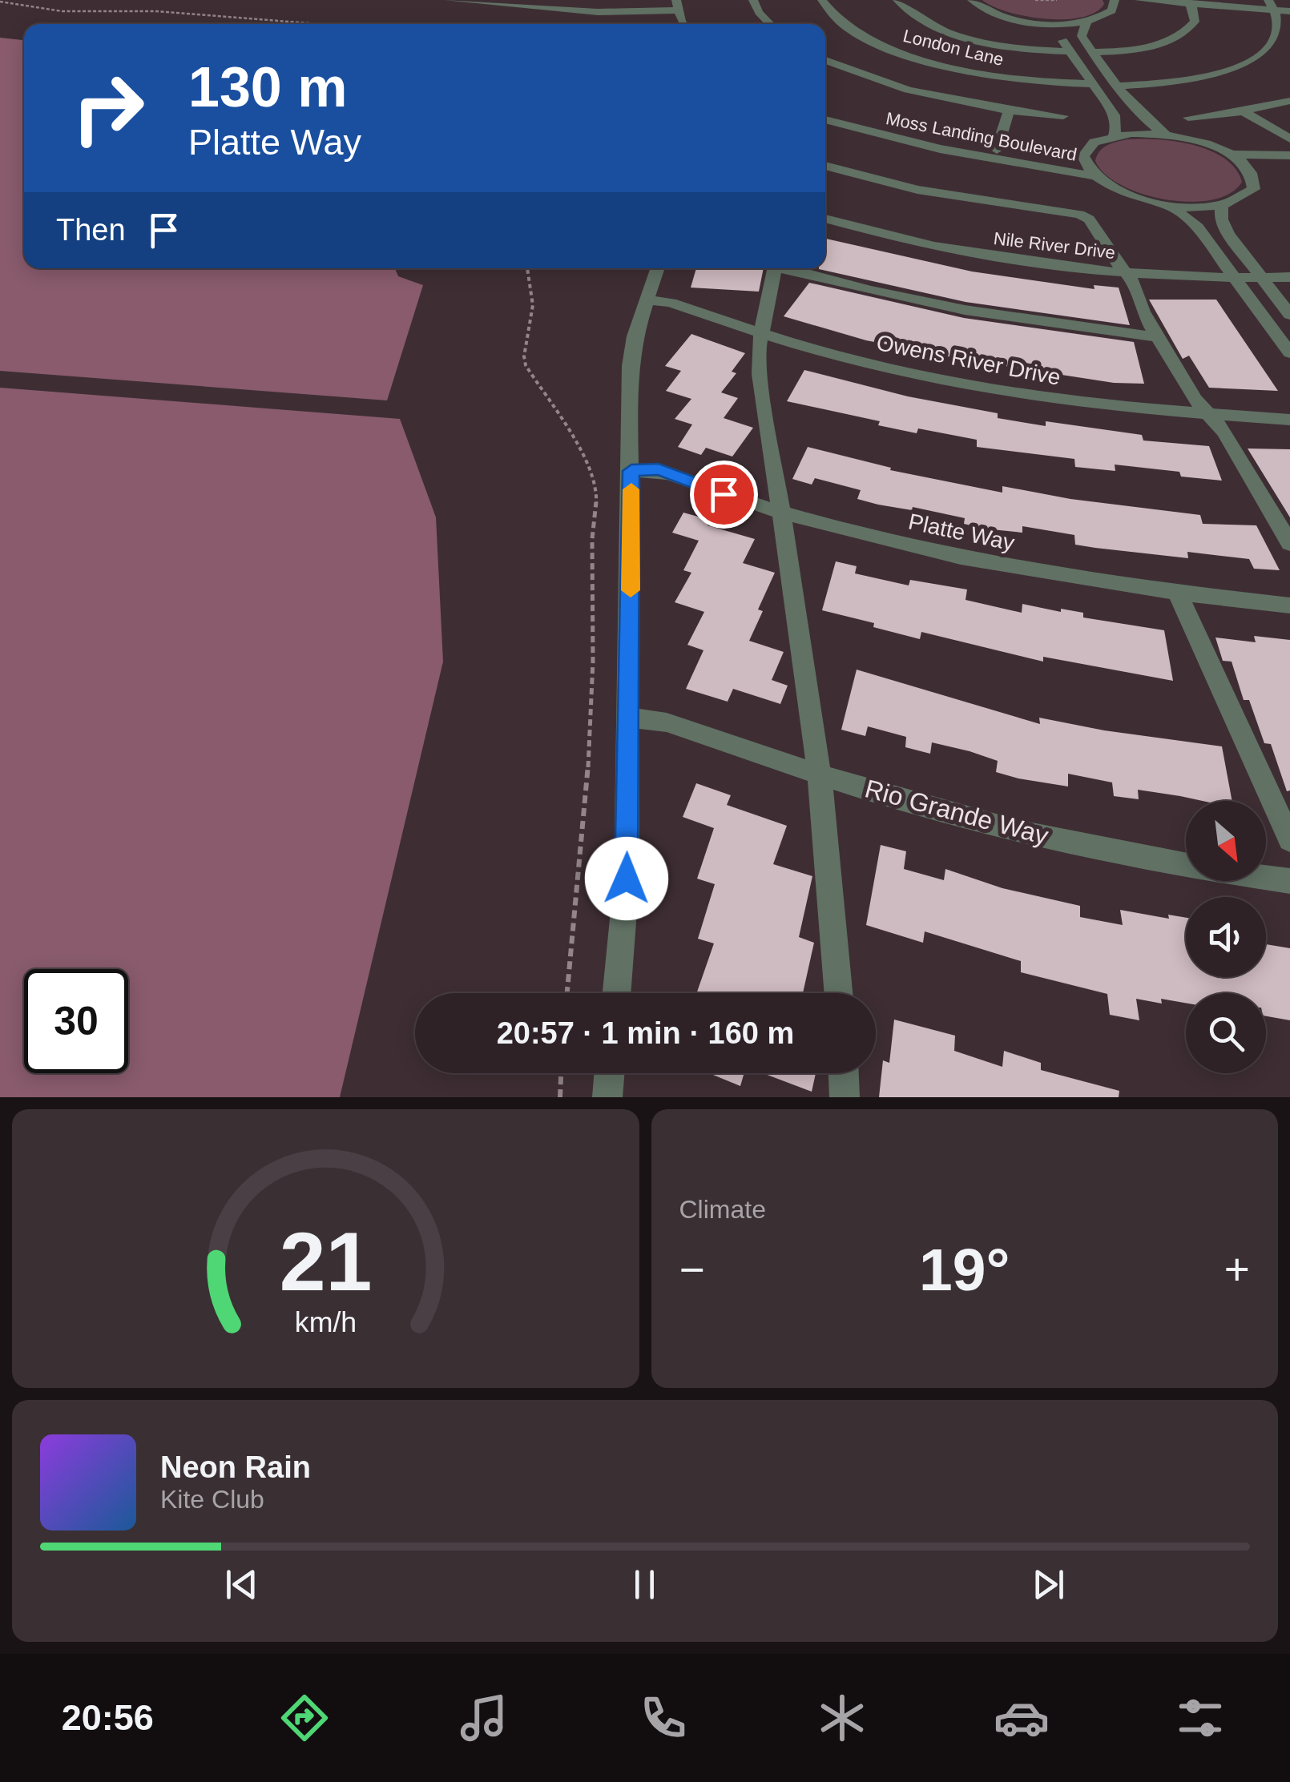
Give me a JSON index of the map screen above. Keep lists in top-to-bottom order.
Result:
{
  "streets": {
    "street": [
      "London Lane",
      "Moss Landing Boulevard",
      "Nile River Drive",
      "Owens River Drive",
      "Platte Way",
      "Rio Grande Way"
    ]
  },
  "north": "bottom right",
  "page": {
    "turn": ["130 m", "Platte Way"],
    "then": "Then",
    "limit": "30",
    "trip": "20:57 · 1 min · 160 m",
    "tile": "Climate",
    "heat": ["−", "19°", "+"],
    "song": ["Neon Rain", "Kite Club"],
    "tabs": "20:56",
    "gauge": ["21", "km/h"]
  }
}
